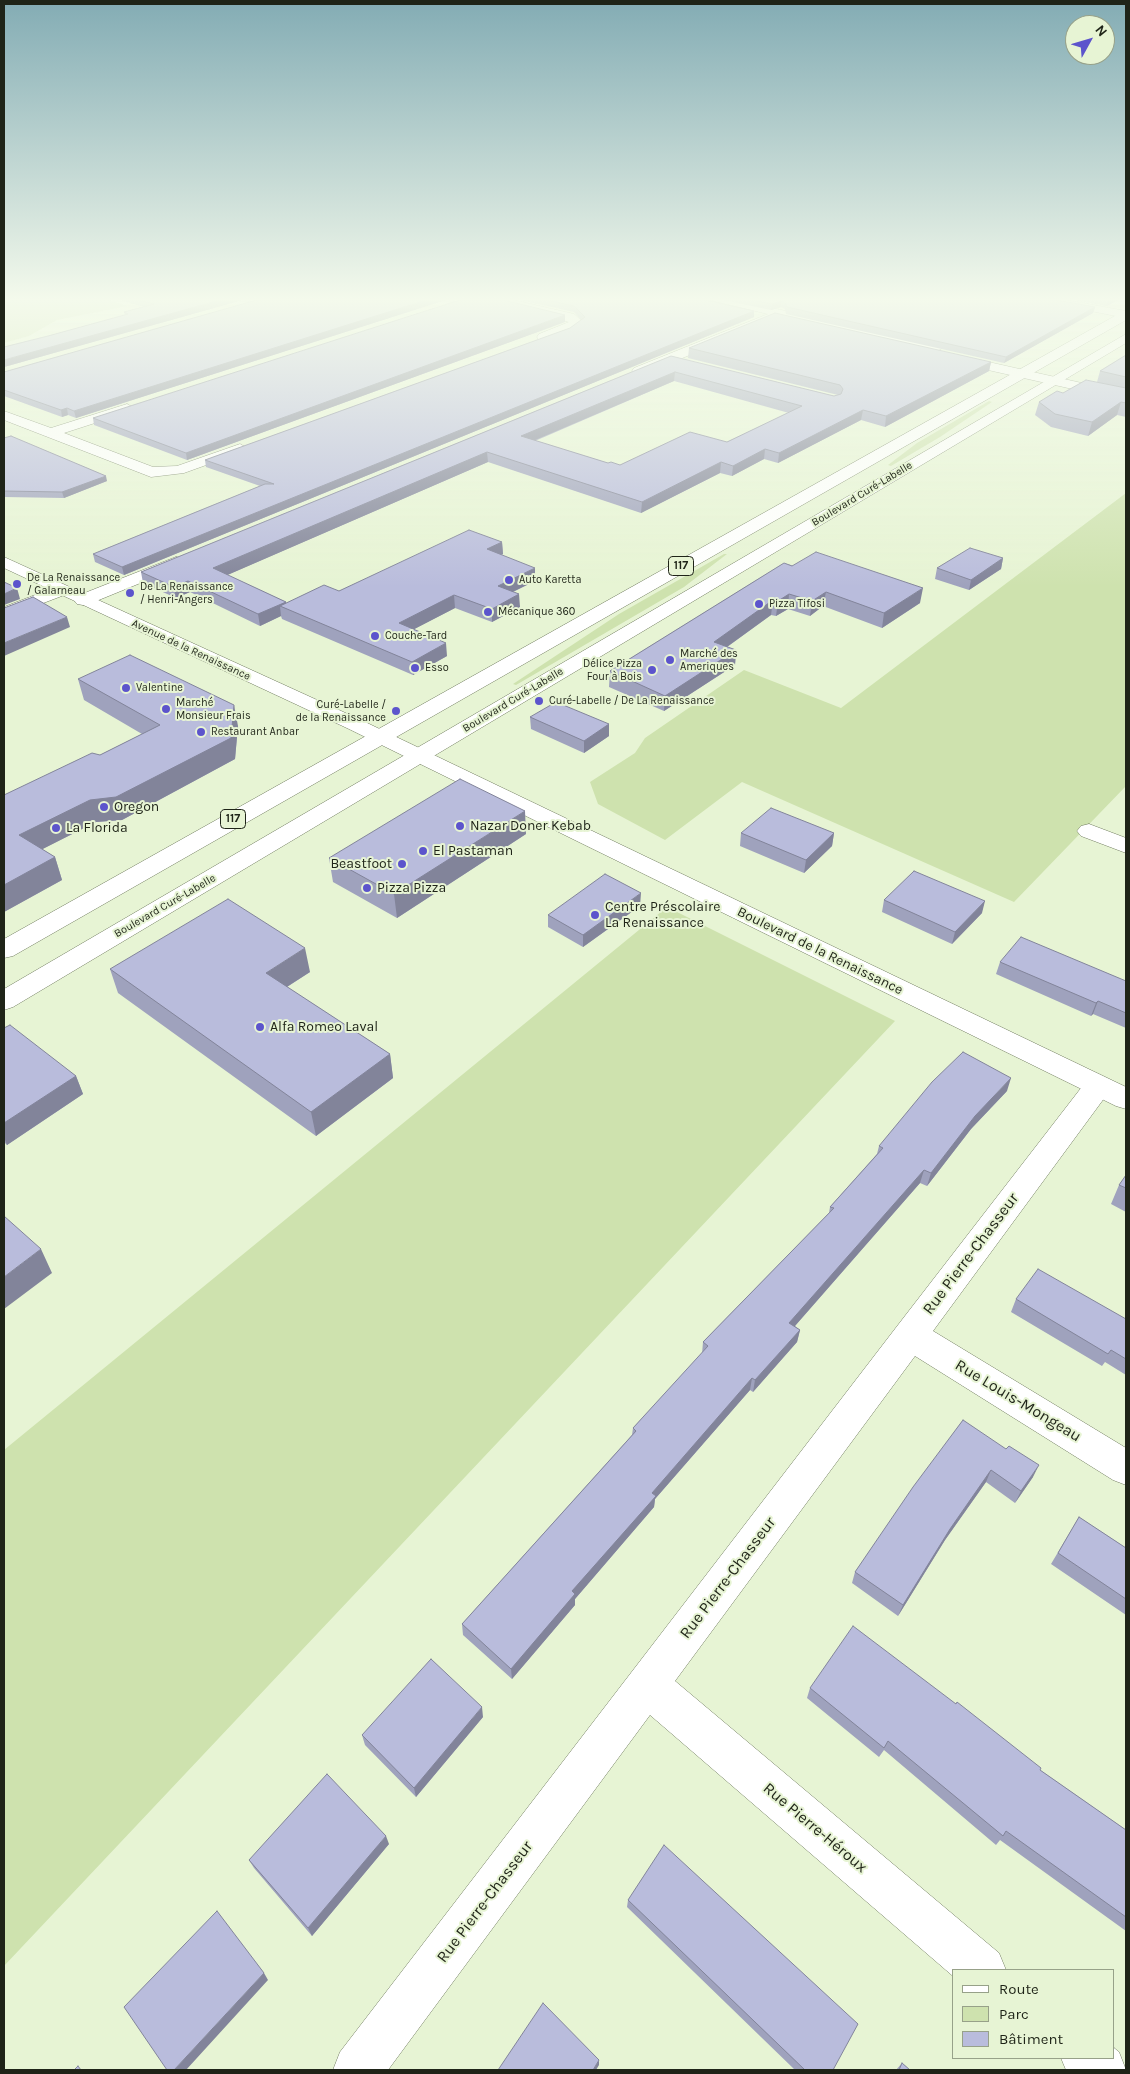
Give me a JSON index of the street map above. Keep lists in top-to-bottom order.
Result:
{
  "streets": {
    "street": [
      "Boulevard Curé-Labelle",
      "117",
      "Avenue de la Renaissance",
      "Boulevard de la Renaissance",
      "Rue Pierre-Chasseur",
      "Rue Louis-Mongeau",
      "Rue Pierre-Héroux"
    ]
  },
  "crossings": [
    ["Boulevard Curé-Labelle", "Avenue de la Renaissance"],
    ["Boulevard Curé-Labelle", "Boulevard de la Renaissance"],
    ["Avenue de la Renaissance", "Boulevard de la Renaissance"],
    ["Boulevard de la Renaissance", "Rue Pierre-Chasseur"],
    ["Rue Pierre-Chasseur", "Rue Louis-Mongeau"],
    ["Rue Pierre-Chasseur", "Rue Pierre-Héroux"]
  ],
  "places": [
    "Auto Karetta",
    "De La Renaissance / Galarneau",
    "De La Renaissance / Henri-Angers",
    "Pizza Tifosi",
    "Mécanique 360",
    "Couche-Tard",
    "Marché des Ameriques",
    "Esso",
    "Délice Pizza Four à Bois",
    "Valentine",
    "Curé-Labelle / De La Renaissance",
    "Marché Monsieur Frais",
    "Curé-Labelle / de la Renaissance",
    "Restaurant Anbar",
    "Oregon",
    "Nazar Doner Kebab",
    "La Florida",
    "El Pastaman",
    "Beastfoot",
    "Pizza Pizza",
    "Centre Préscolaire La Renaissance",
    "Alfa Romeo Laval"
  ],
  "legend": ["Route", "Parc", "Bâtiment"],
  "north": "top right"
}
